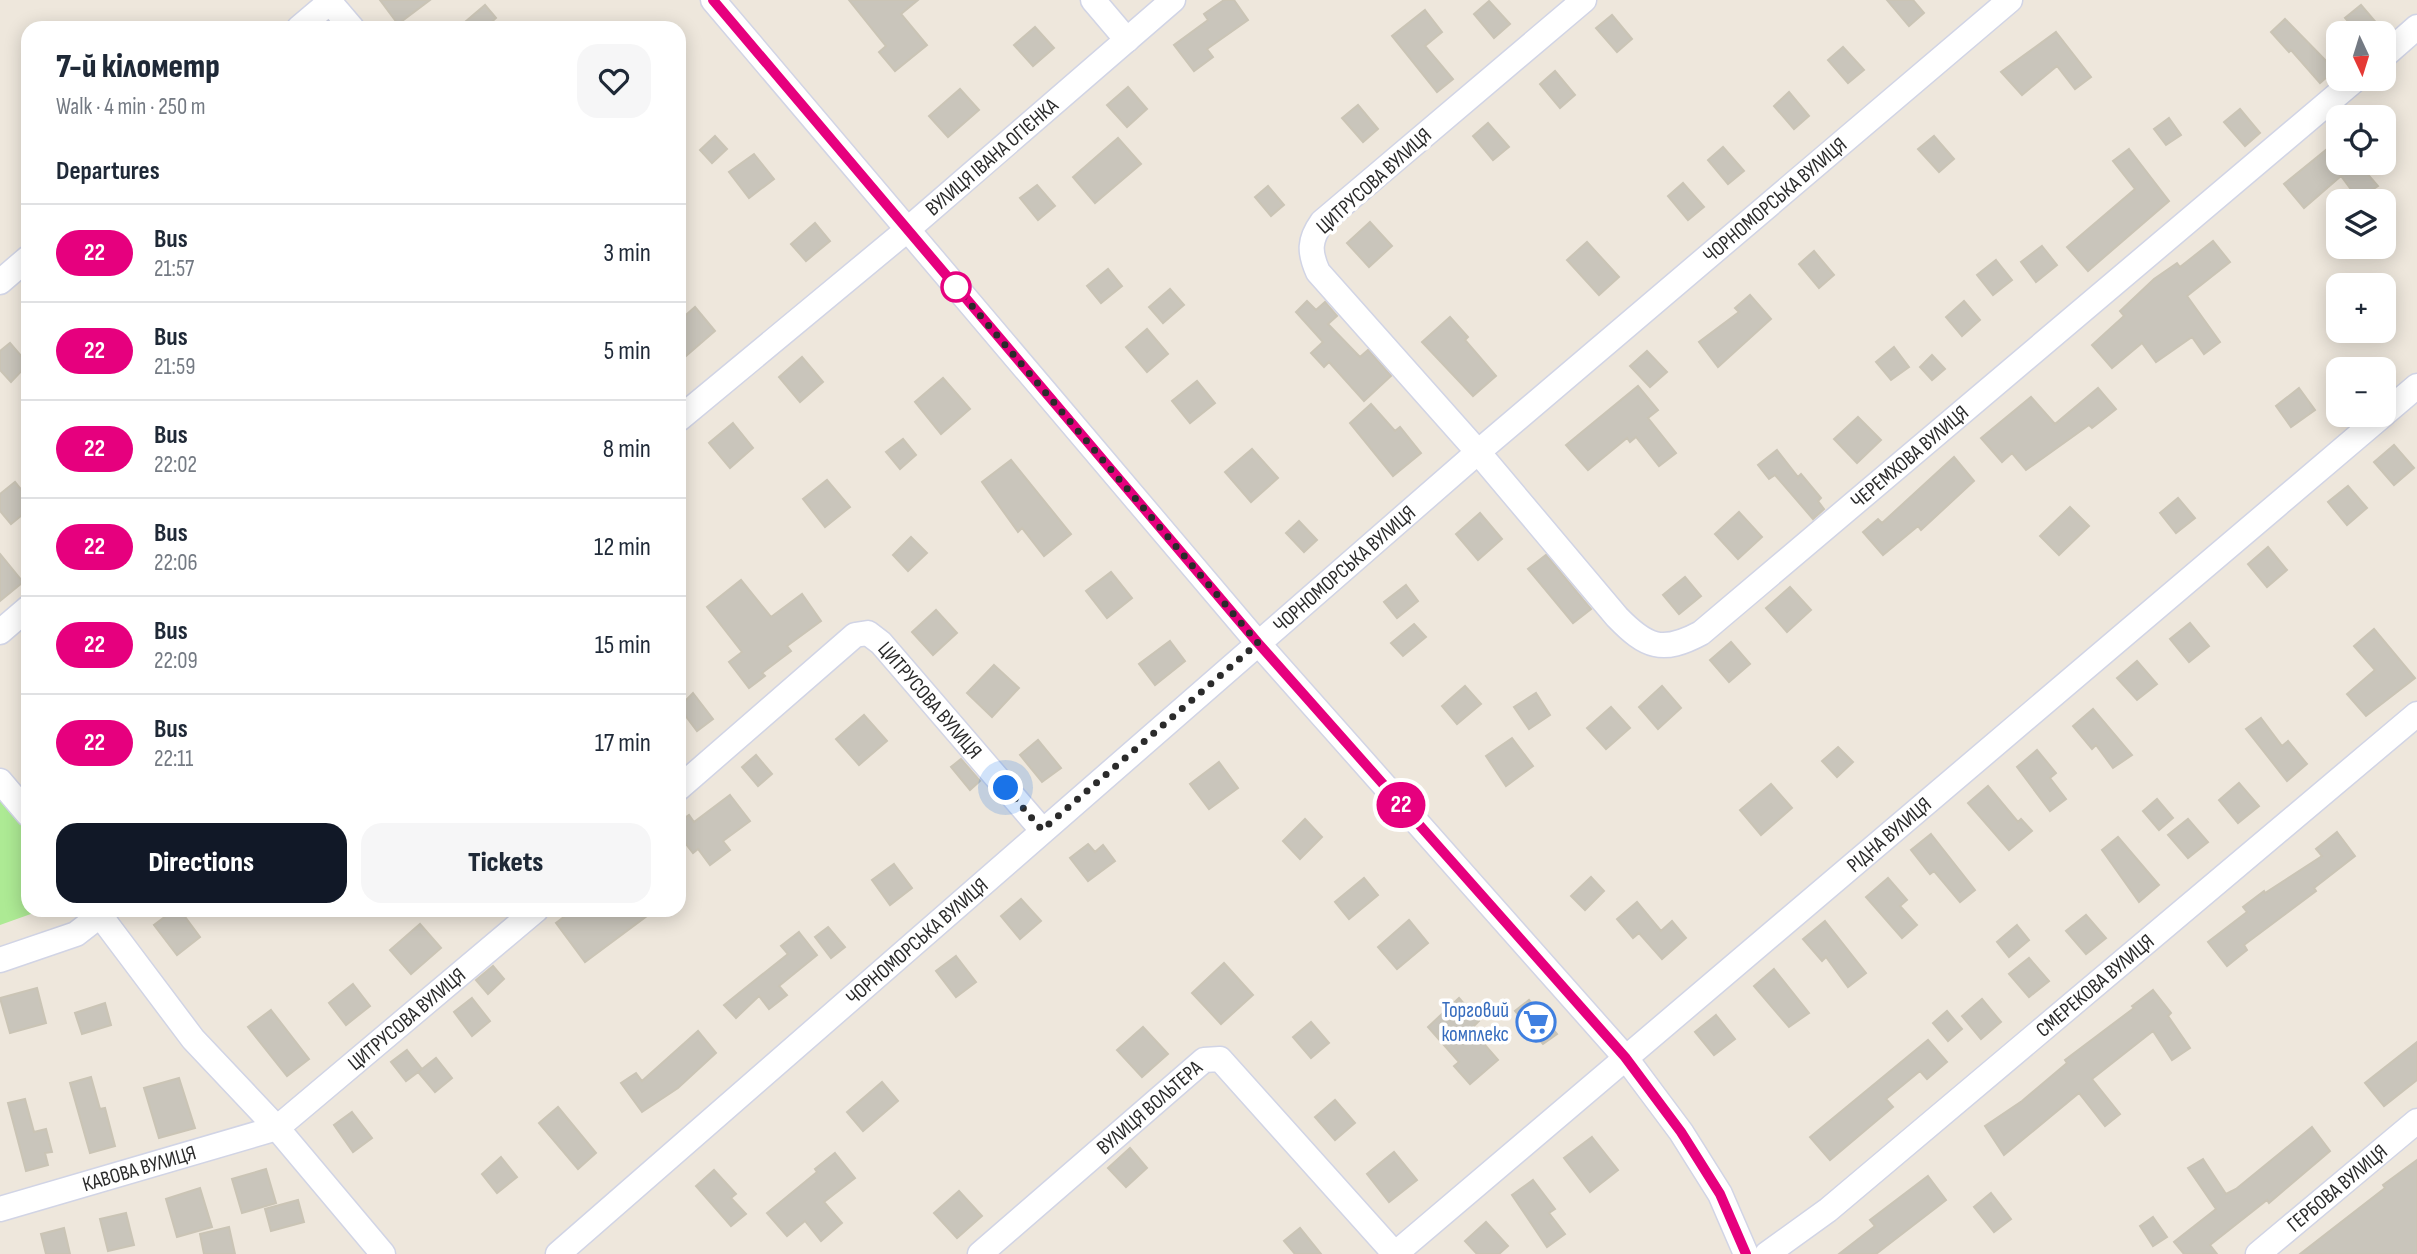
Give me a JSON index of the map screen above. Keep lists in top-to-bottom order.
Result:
{
  "streets": {
    "street": [
      "ВУЛИЦЯ ІВАНА ОГІЄНКА",
      "ЦИТРУСОВА ВУЛИЦЯ",
      "ЧОРНОМОРСЬКА ВУЛИЦЯ",
      "ЧЕРЕМХОВА ВУЛИЦЯ",
      "РІДНА ВУЛИЦЯ",
      "СМЕРЕКОВА ВУЛИЦЯ",
      "ВУЛИЦЯ ВОЛЬТЕРА",
      "КАВОВА ВУЛИЦЯ",
      "ГЕРБОВА ВУЛИЦЯ"
    ]
  },
  "crossings": [
    ["ЦИТРУСОВА ВУЛИЦЯ", "ЧОРНОМОРСЬКА ВУЛИЦЯ"],
    ["ЦИТРУСОВА ВУЛИЦЯ", "ЧЕРЕМХОВА ВУЛИЦЯ"],
    ["ЦИТРУСОВА ВУЛИЦЯ", "КАВОВА ВУЛИЦЯ"],
    ["ЧОРНОМОРСЬКА ВУЛИЦЯ", "ЧЕРЕМХОВА ВУЛИЦЯ"],
    ["РІДНА ВУЛИЦЯ", "ВУЛИЦЯ ВОЛЬТЕРА"]
  ],
  "places": {
    "supermarket": ["Торговий комплекс"]
  },
  "lines": ["bus line 22"],
  "north": "bottom",
  "page": {
    "on_map": "22",
    "map_buttons": ["+", "−"],
    "heading": [
      ["7-й кілометр", "Walk · 4 min · 250 m"],
      "Departures"
    ],
    "list": [
      {
        "mark": "22",
        "name": "Bus",
        "note": "21:57",
        "value": "3 min"
      },
      {
        "mark": "22",
        "name": "Bus",
        "note": "21:59",
        "value": "5 min"
      },
      {
        "mark": "22",
        "name": "Bus",
        "note": "22:02",
        "value": "8 min"
      },
      {
        "mark": "22",
        "name": "Bus",
        "note": "22:06",
        "value": "12 min"
      },
      {
        "mark": "22",
        "name": "Bus",
        "note": "22:09",
        "value": "15 min"
      },
      {
        "mark": "22",
        "name": "Bus",
        "note": "22:11",
        "value": "17 min"
      }
    ],
    "buttons": ["Directions", "Tickets"]
  }
}
